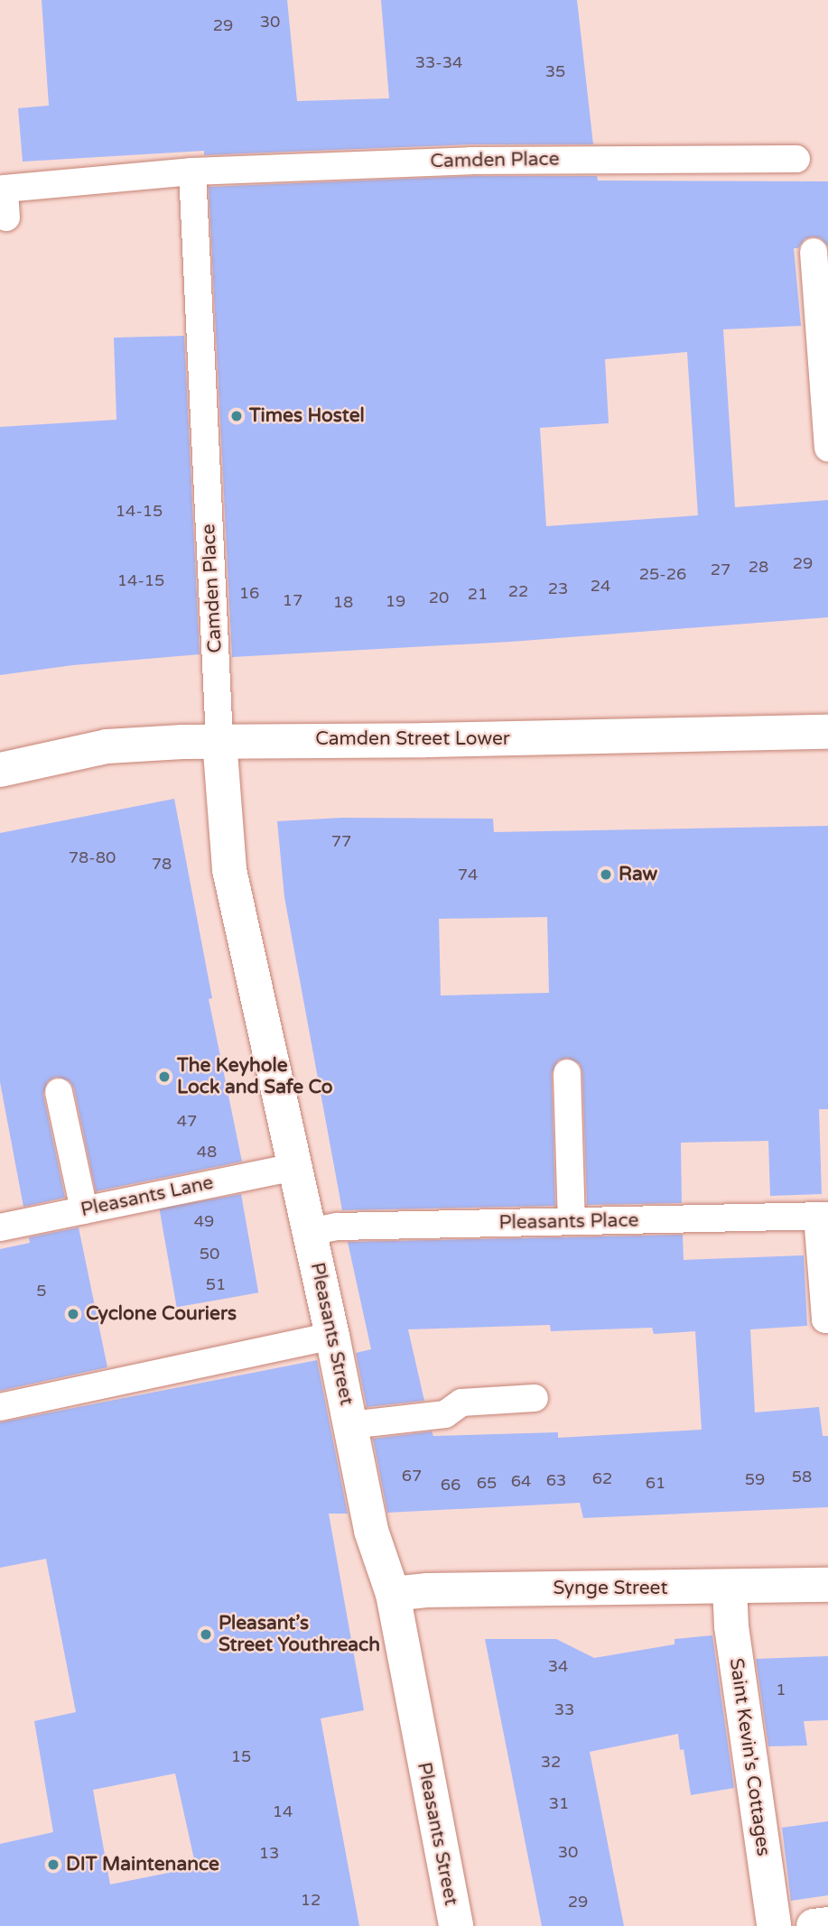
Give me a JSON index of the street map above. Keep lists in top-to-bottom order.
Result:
{
  "streets": {
    "street": [
      "Camden Street Lower",
      "Pleasants Street",
      "Synge Street",
      "Saint Kevin's Cottages"
    ],
    "lane": ["Camden Place", "Pleasants Lane", "Pleasants Place"]
  },
  "crossings": [
    ["Camden Place", "Camden Street Lower"],
    ["Camden Place", "Pleasants Street"],
    ["Camden Street Lower", "Pleasants Street"],
    ["Pleasants Lane", "Pleasants Street"],
    ["Pleasants Place", "Pleasants Street"],
    ["Pleasants Street", "Synge Street"],
    ["Synge Street", "Saint Kevin's Cottages"]
  ],
  "places": [
    "Times Hostel",
    "Raw",
    "The Keyhole Lock and Safe Co",
    "Cyclone Couriers",
    "Pleasant’s Street Youthreach",
    "DIT Maintenance"
  ],
  "house_numbers": [
    "30",
    "29",
    "33-34",
    "35",
    "14-15",
    "29",
    "28",
    "27",
    "25-26",
    "14-15",
    "24",
    "23",
    "22",
    "16",
    "21",
    "20",
    "17",
    "19",
    "18",
    "77",
    "78-80",
    "78",
    "74",
    "47",
    "48",
    "49",
    "50",
    "51",
    "5",
    "67",
    "58",
    "62",
    "59",
    "63",
    "64",
    "65",
    "61",
    "66",
    "34",
    "1",
    "33",
    "15",
    "32",
    "31",
    "14",
    "30",
    "13",
    "12",
    "29"
  ]
}
